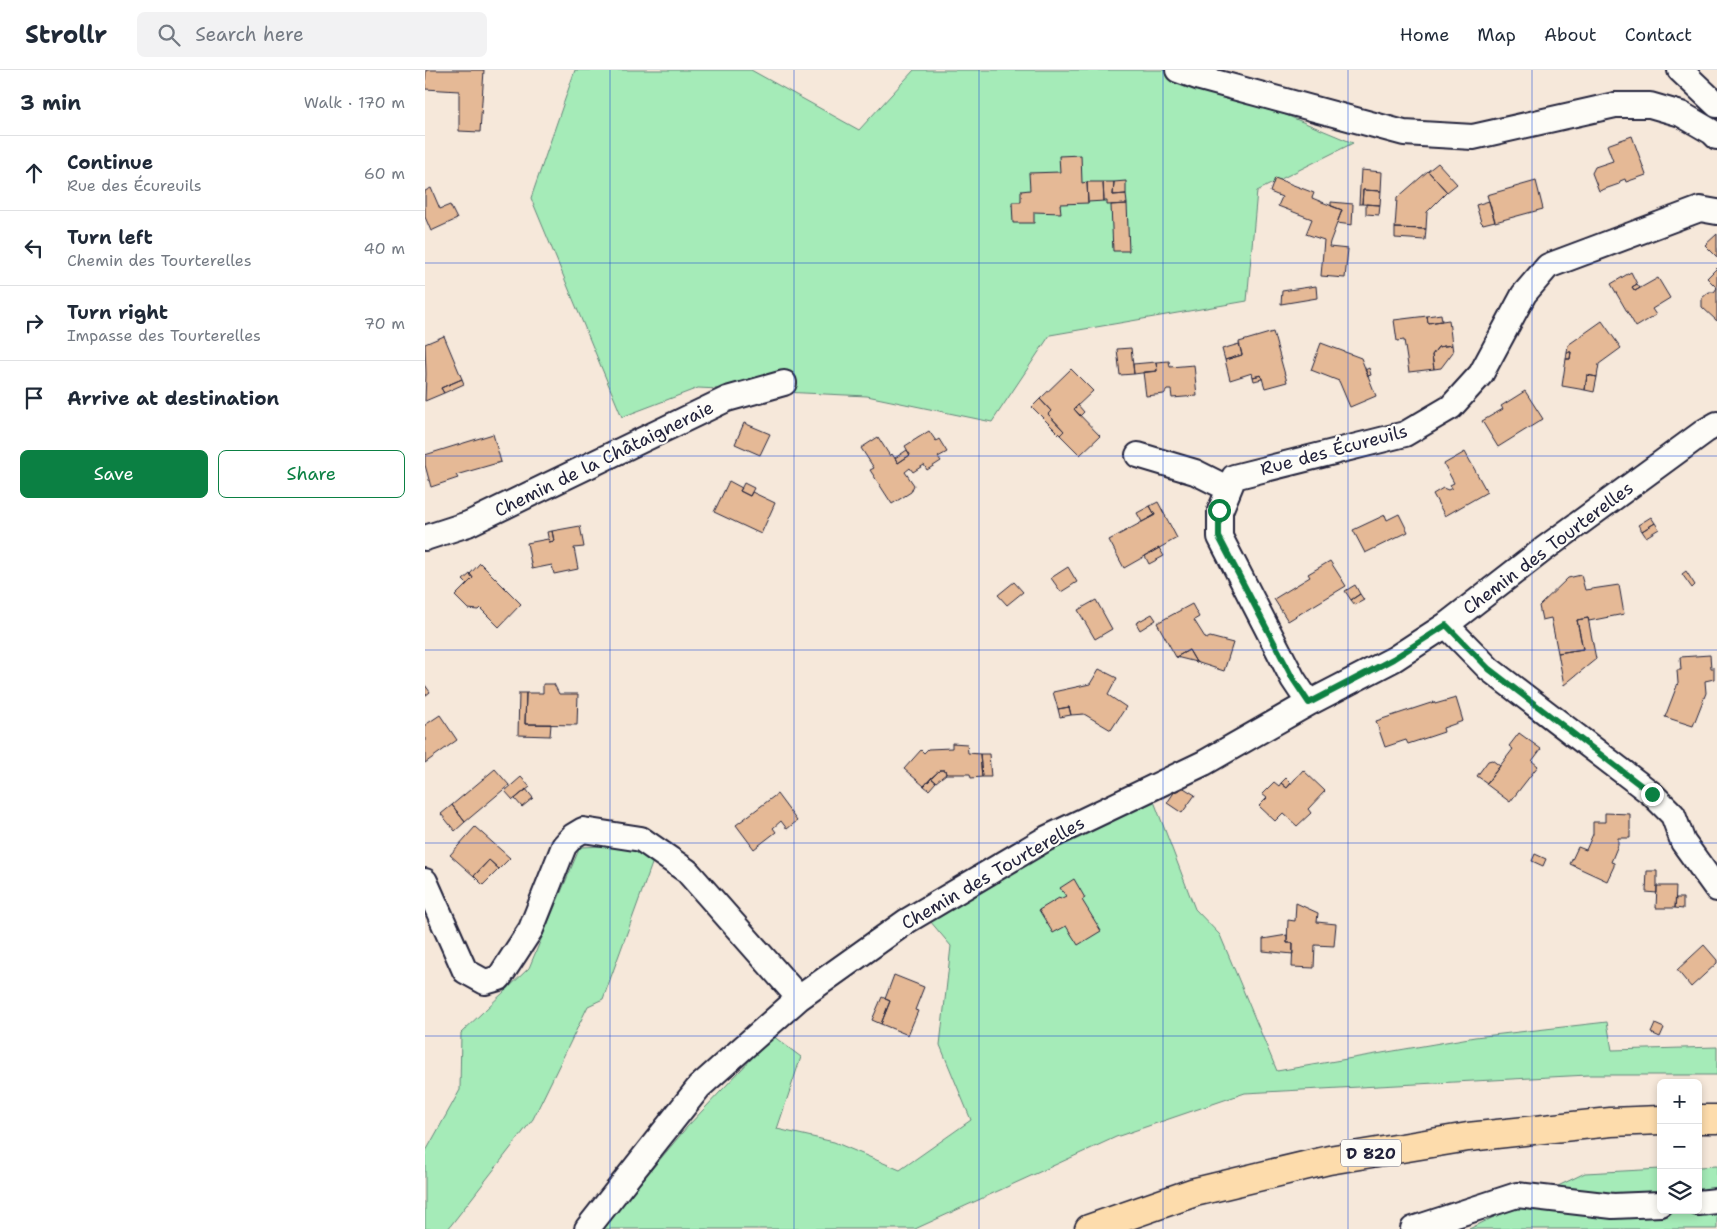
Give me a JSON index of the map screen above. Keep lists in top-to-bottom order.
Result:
{
  "streets": {
    "main road": ["D 820"],
    "street": ["Rue des Écureuils", "Chemin de la Châtaigneraie", "Chemin des Tourterelles"]
  },
  "crossings": [
    ["Rue des Écureuils", "Chemin des Tourterelles"]
  ],
  "page": {
    "header": "Strollr",
    "search": "Search here",
    "nav": [
      "Home",
      "Map",
      "About",
      "Contact"
    ],
    "heading": ["3 min", "Walk · 170 m"],
    "list": [
      ["Continue", "Rue des Écureuils", "60 m"],
      ["Turn left", "Chemin des Tourterelles", "40 m"],
      ["Turn right", "Impasse des Tourterelles", "70 m"],
      "Arrive at destination"
    ],
    "buttons": ["Save", "Share"],
    "map_buttons": ["+", "−"]
  }
}
